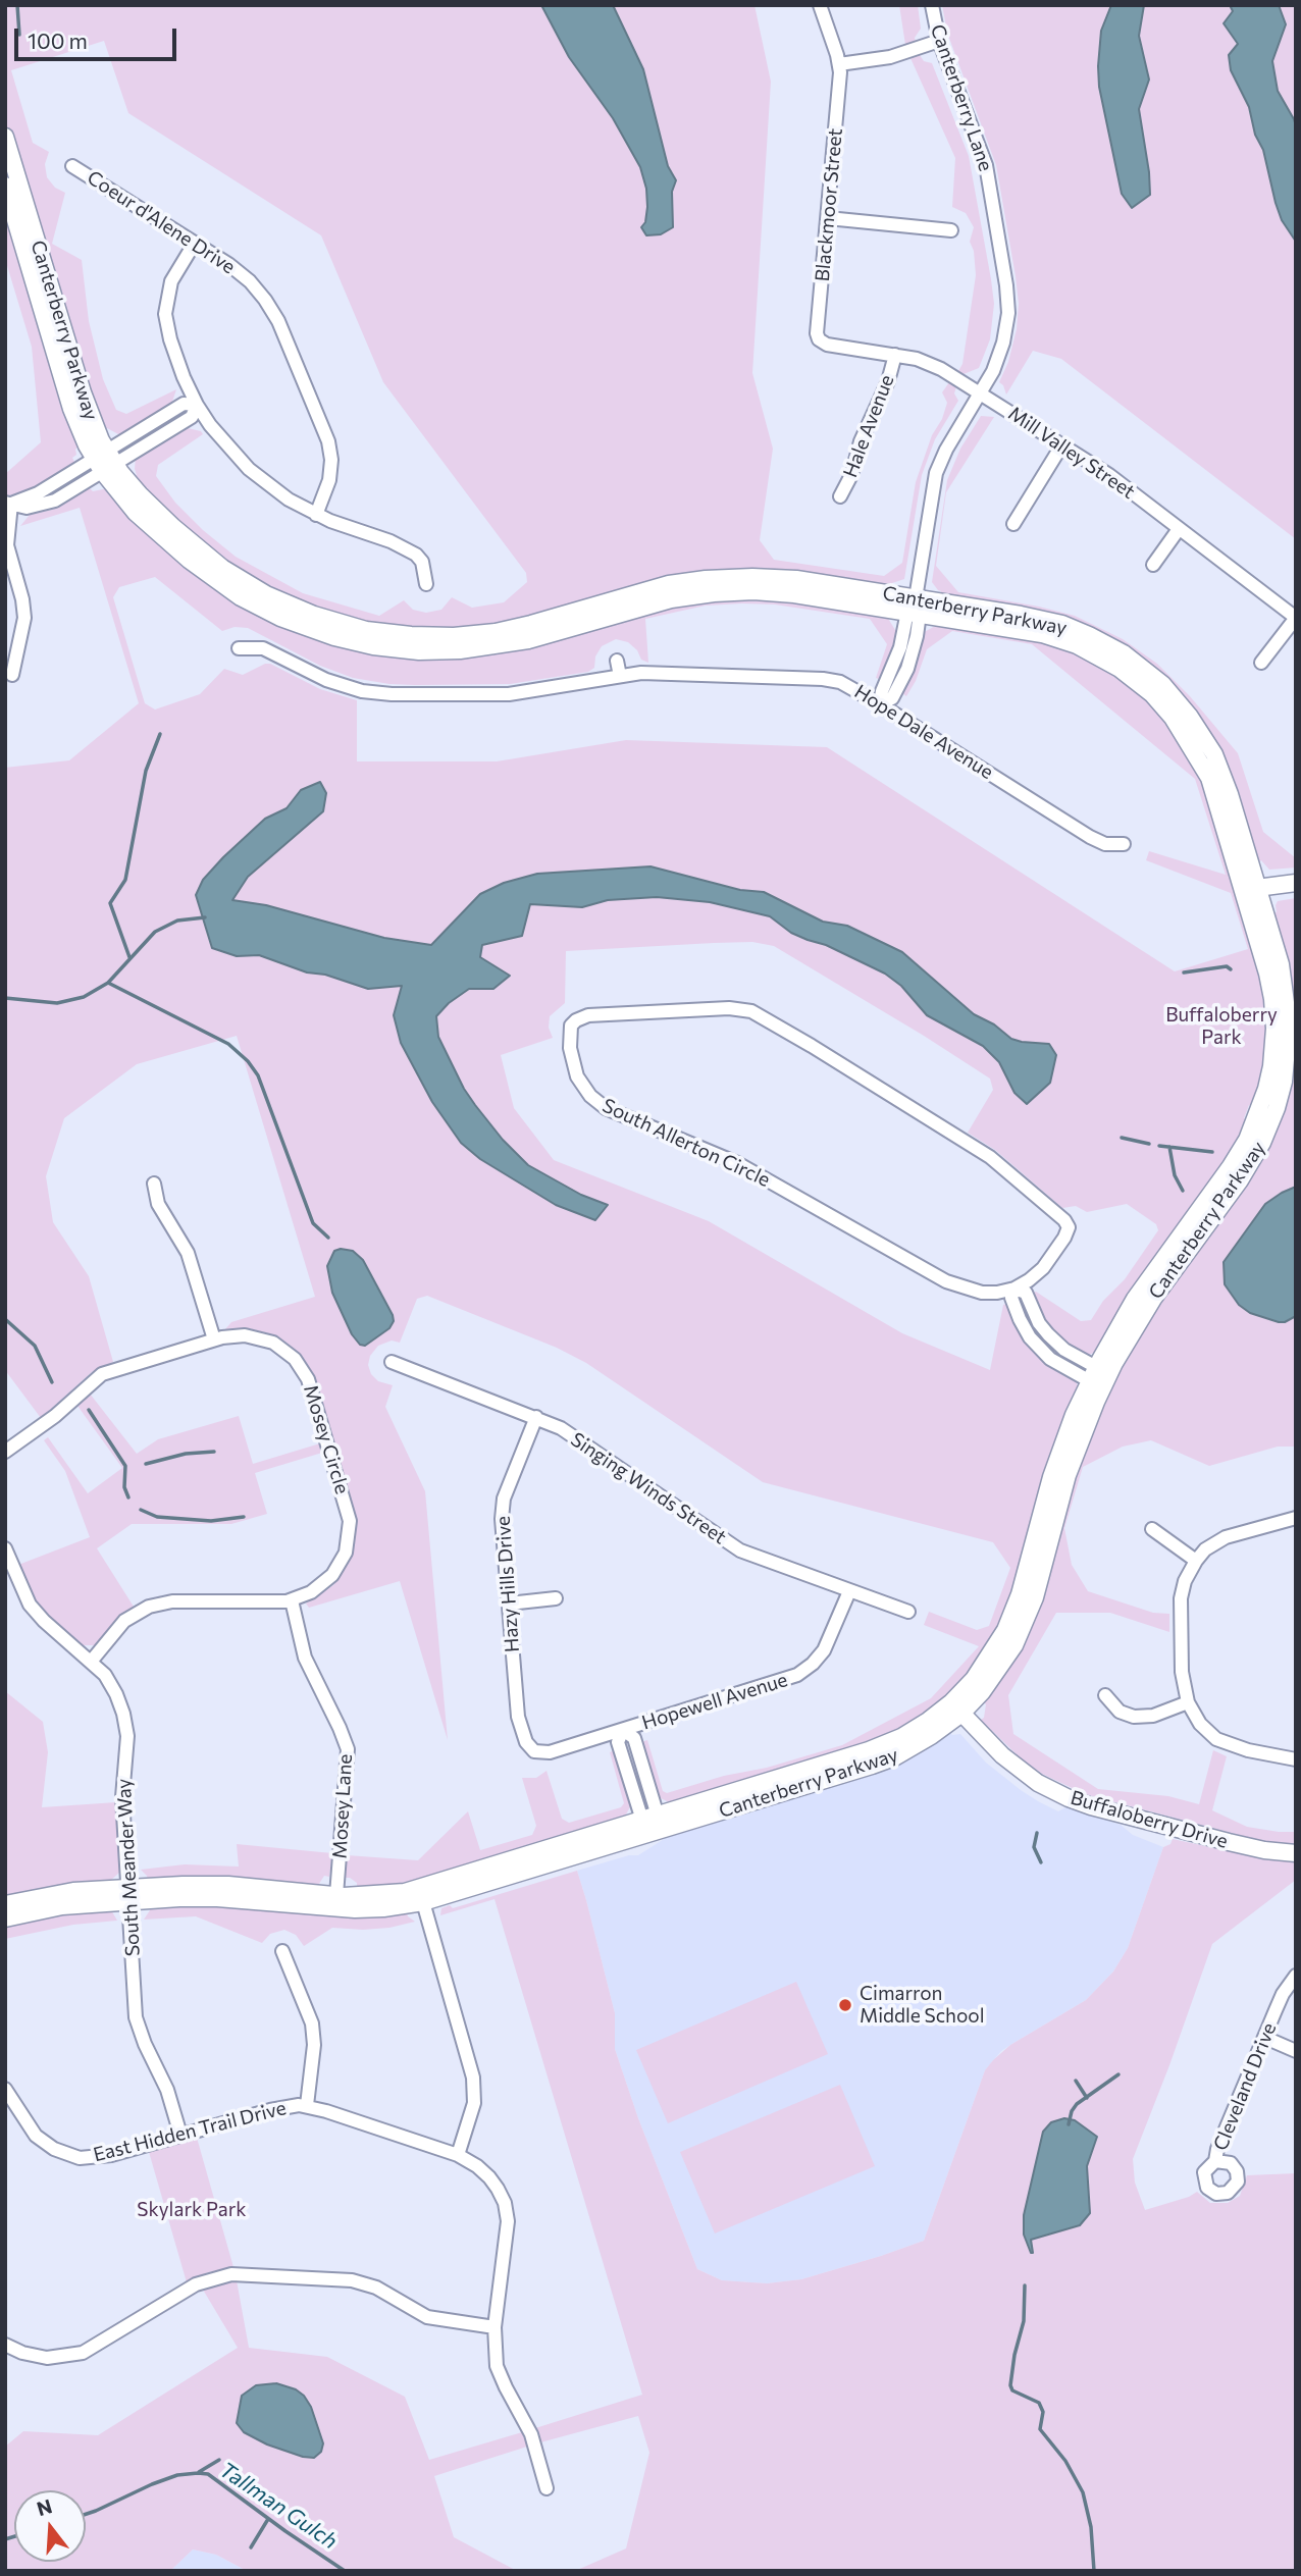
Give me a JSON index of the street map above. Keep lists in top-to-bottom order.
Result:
{
  "streets": {
    "street": [
      "Canterberry Lane",
      "Blackmoor Street",
      "Coeur d'Alene Drive",
      "Canterberry Parkway",
      "Hale Avenue",
      "Mill Valley Street",
      "Hope Dale Avenue",
      "South Allerton Circle",
      "Mosey Circle",
      "Singing Winds Street",
      "Hazy Hills Drive",
      "Hopewell Avenue",
      "Mosey Lane",
      "Buffaloberry Drive",
      "South Meander Way",
      "Cleveland Drive",
      "East Hidden Trail Drive"
    ]
  },
  "crossings": [
    ["Canterberry Lane", "Canterberry Parkway"],
    ["Canterberry Lane", "Mill Valley Street"],
    ["Canterberry Lane", "Hope Dale Avenue"],
    ["Blackmoor Street", "Mill Valley Street"],
    ["Canterberry Parkway", "Mosey Lane"],
    ["Canterberry Parkway", "Buffaloberry Drive"],
    ["Canterberry Parkway", "South Meander Way"],
    ["Hale Avenue", "Mill Valley Street"],
    ["Mosey Circle", "Mosey Lane"],
    ["Mosey Circle", "South Meander Way"],
    ["Singing Winds Street", "Hazy Hills Drive"],
    ["Singing Winds Street", "Hopewell Avenue"],
    ["Hazy Hills Drive", "Hopewell Avenue"],
    ["South Meander Way", "East Hidden Trail Drive"]
  ],
  "water": ["Tallman Gulch"],
  "parks": ["Buffaloberry Park", "Skylark Park"],
  "places": ["Cimarron Middle School"],
  "scale_bar": "100 m",
  "north": "top"
}
